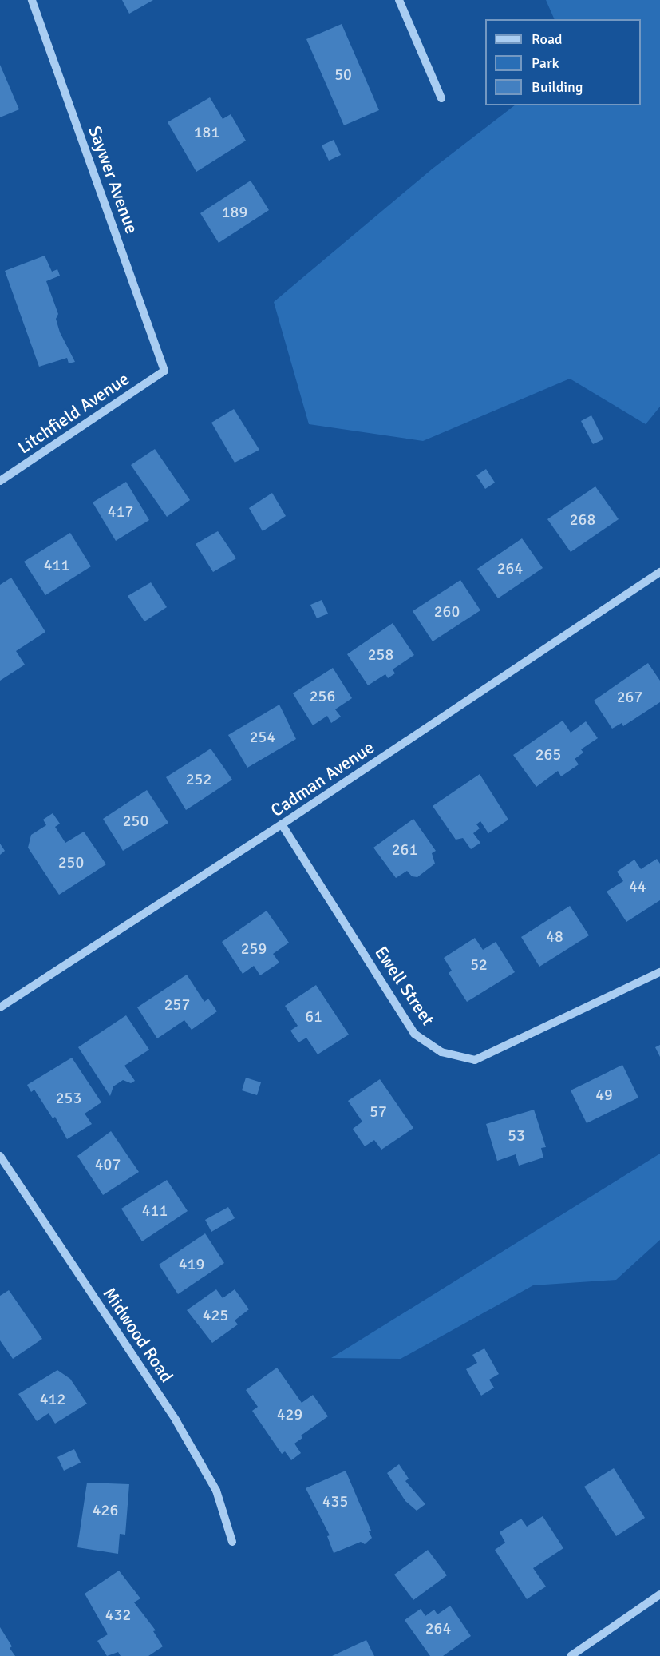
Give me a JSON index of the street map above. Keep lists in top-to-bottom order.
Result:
{
  "streets": {
    "street": [
      "Saywer Avenue",
      "Litchfield Avenue",
      "Cadman Avenue",
      "Ewell Street",
      "Midwood Road"
    ]
  },
  "crossings": [
    ["Saywer Avenue", "Litchfield Avenue"],
    ["Cadman Avenue", "Ewell Street"]
  ],
  "house_numbers": [
    "50",
    "181",
    "189",
    "417",
    "268",
    "411",
    "264",
    "260",
    "258",
    "256",
    "267",
    "254",
    "265",
    "252",
    "250",
    "261",
    "250",
    "44",
    "48",
    "259",
    "52",
    "257",
    "61",
    "49",
    "253",
    "57",
    "53",
    "407",
    "411",
    "419",
    "425",
    "412",
    "429",
    "435",
    "426",
    "432",
    "264"
  ],
  "legend": ["Road", "Park", "Building"]
}
